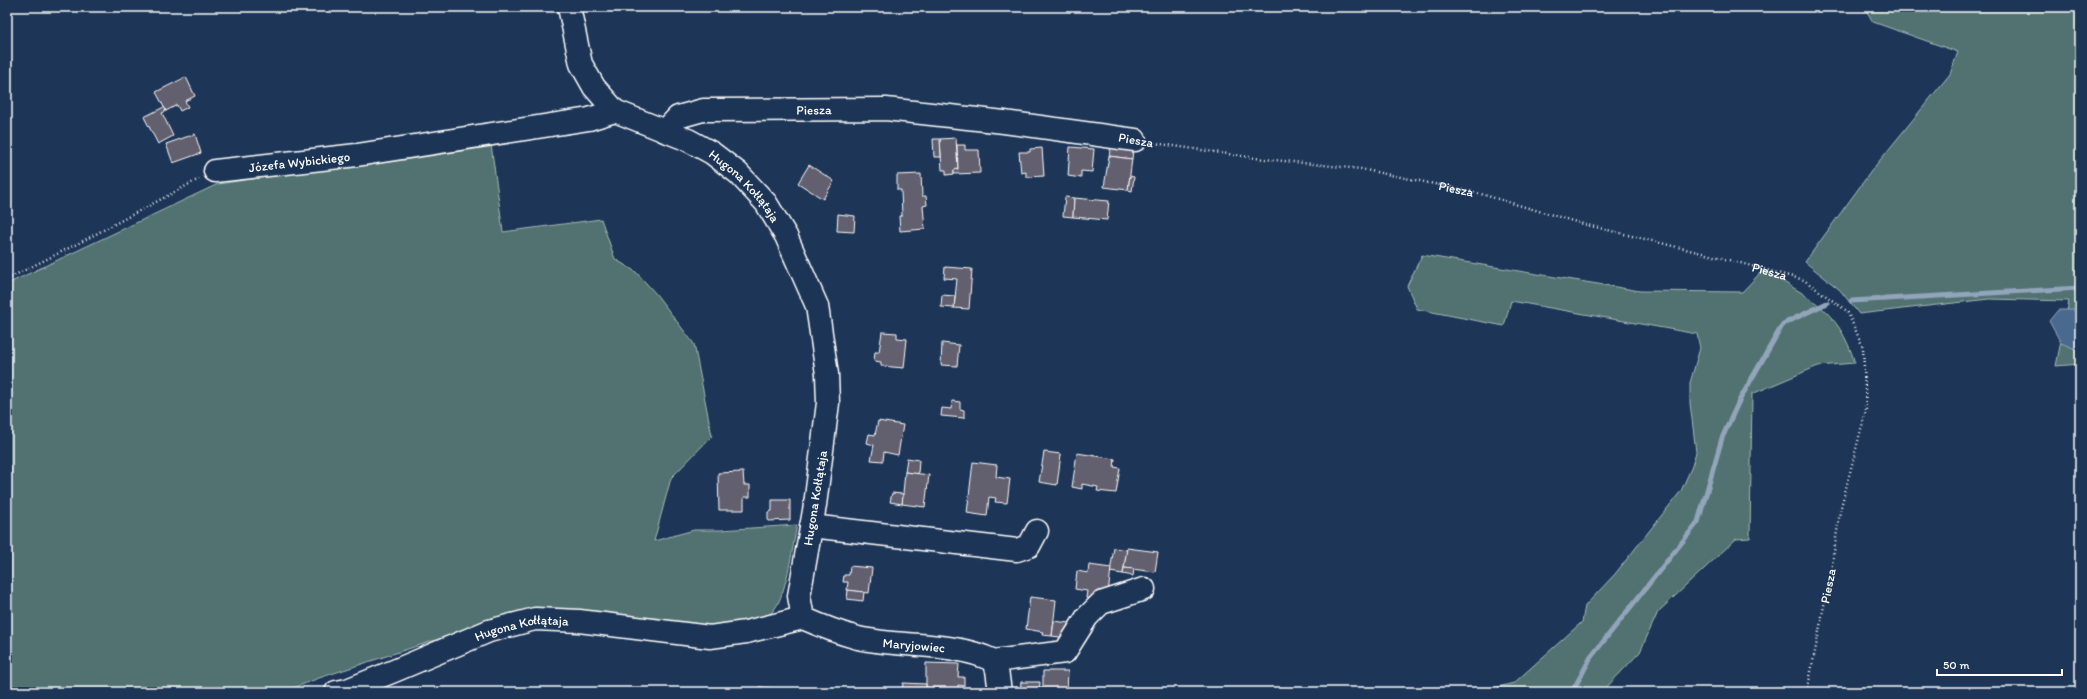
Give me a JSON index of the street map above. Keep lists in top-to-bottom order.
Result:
{
  "streets": {
    "street": [
      "Piesza",
      "Józefa Wybickiego",
      "Hugona Kołłątaja",
      "Maryjowiec"
    ]
  },
  "crossings": [
    ["Piesza", "Hugona Kołłątaja"],
    ["Józefa Wybickiego", "Hugona Kołłątaja"],
    ["Hugona Kołłątaja", "Maryjowiec"]
  ],
  "scale_bar": "50 m"
}
